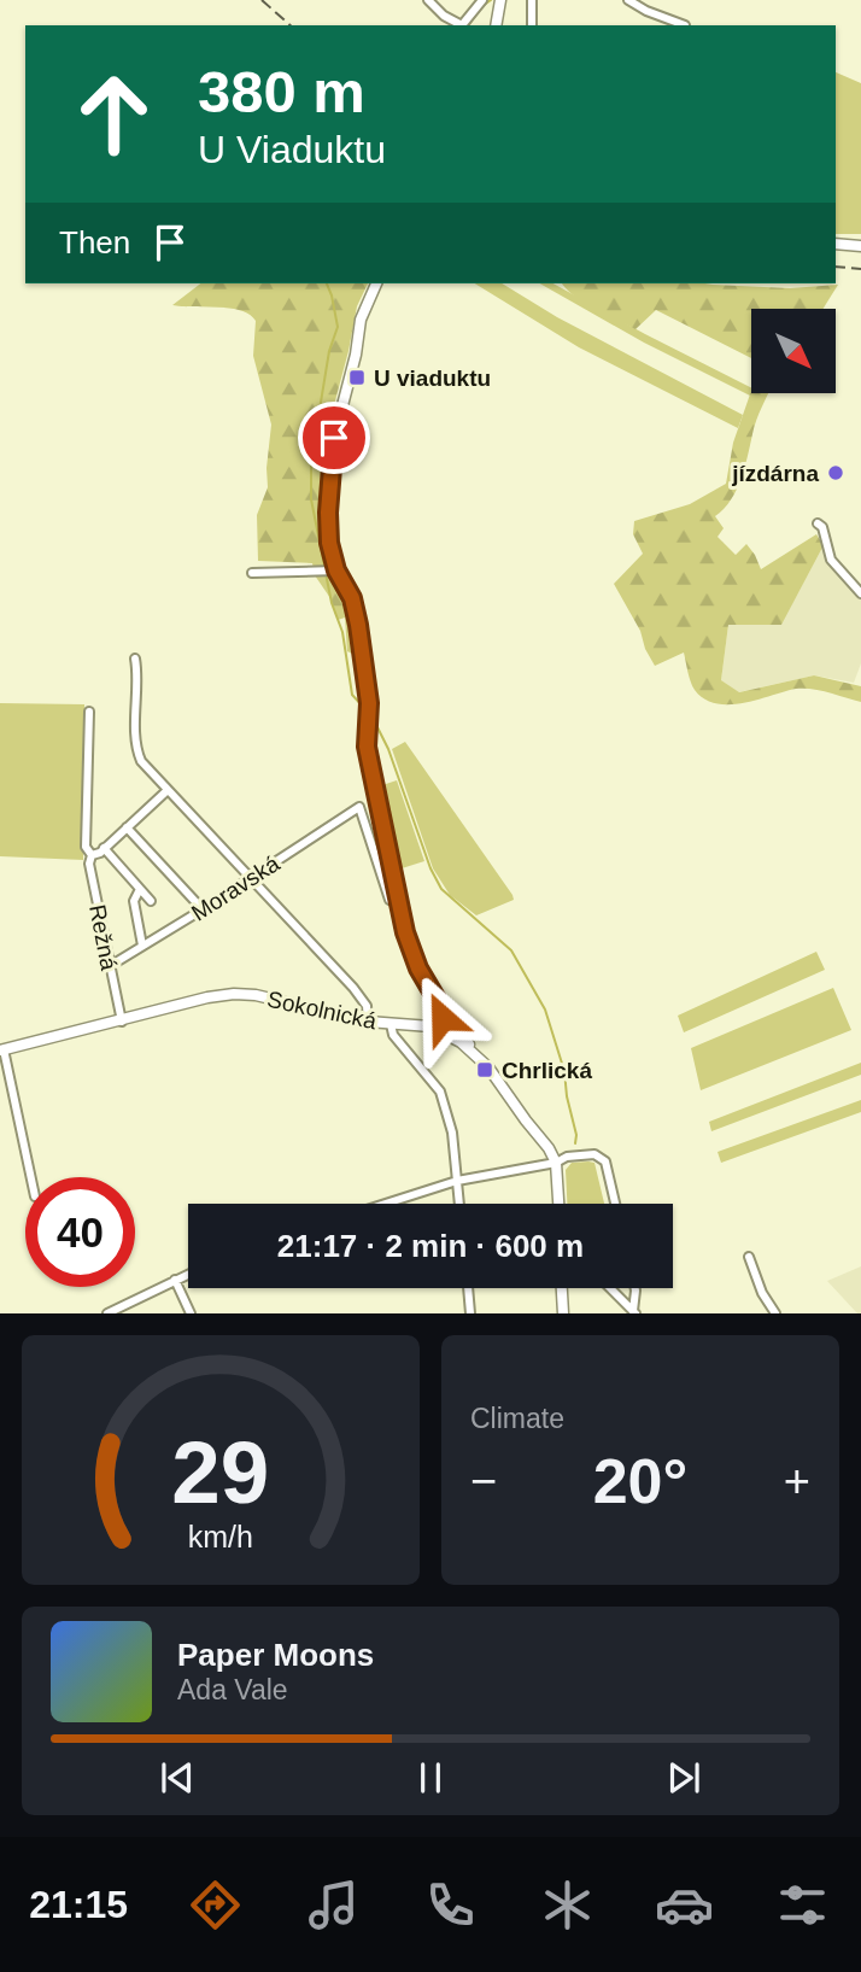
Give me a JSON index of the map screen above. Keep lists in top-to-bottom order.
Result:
{
  "streets": {
    "street": ["Moravská", "Režná", "Sokolnická"]
  },
  "crossings": [
    ["Moravská", "Režná"],
    ["Režná", "Sokolnická"]
  ],
  "places": {
    "transit": ["U viaduktu", "Chrlická"],
    "other": ["jízdárna"]
  },
  "north": "bottom right",
  "page": {
    "turn": ["380 m", "U Viaduktu"],
    "then": "Then",
    "limit": "40",
    "trip": "21:17 · 2 min · 600 m",
    "tile": "Climate",
    "heat": ["−", "20°", "+"],
    "song": ["Paper Moons", "Ada Vale"],
    "tabs": "21:15",
    "gauge": ["29", "km/h"]
  }
}
